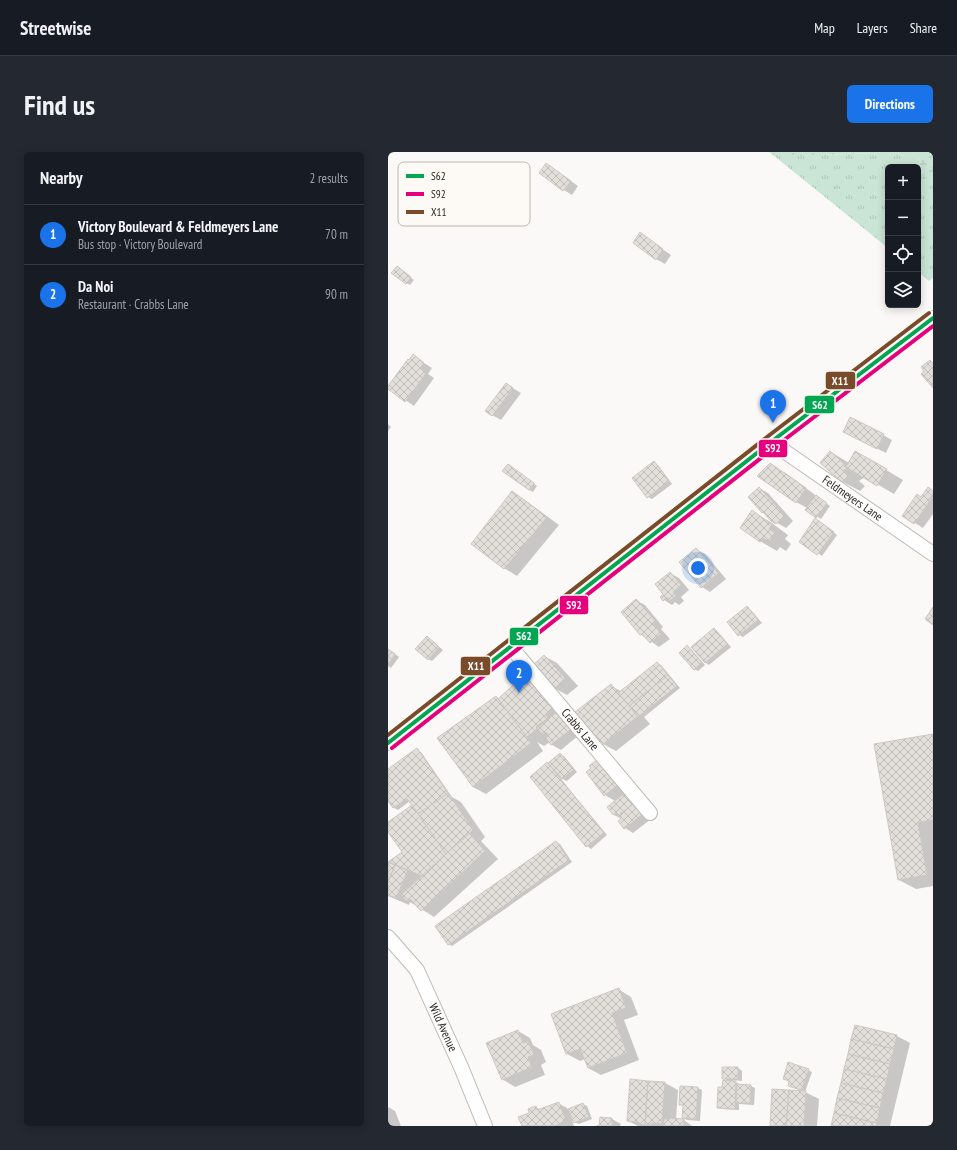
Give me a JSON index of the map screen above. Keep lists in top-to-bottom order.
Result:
{
  "streets": {
    "street": ["Feldmeyers Lane", "Crabbs Lane", "Wild Avenue"]
  },
  "lines": ["transit line X11", "transit line S62", "transit line S92"],
  "legend": ["S62", "S92", "X11"],
  "page": {
    "header": "Streetwise",
    "nav": ["Map", "Layers", "Share"],
    "buttons": "Directions",
    "title": "Find us",
    "heading": ["Nearby", "2 results"],
    "map_buttons": ["+", "−"],
    "list": [
      {
        "mark": "1",
        "name": "Victory Boulevard & Feldmeyers Lane",
        "note": "Bus stop · Victory Boulevard",
        "value": "70 m"
      },
      {
        "mark": "2",
        "name": "Da Noi",
        "note": "Restaurant · Crabbs Lane",
        "value": "90 m"
      }
    ],
    "pins": ["1", "2"]
  }
}
